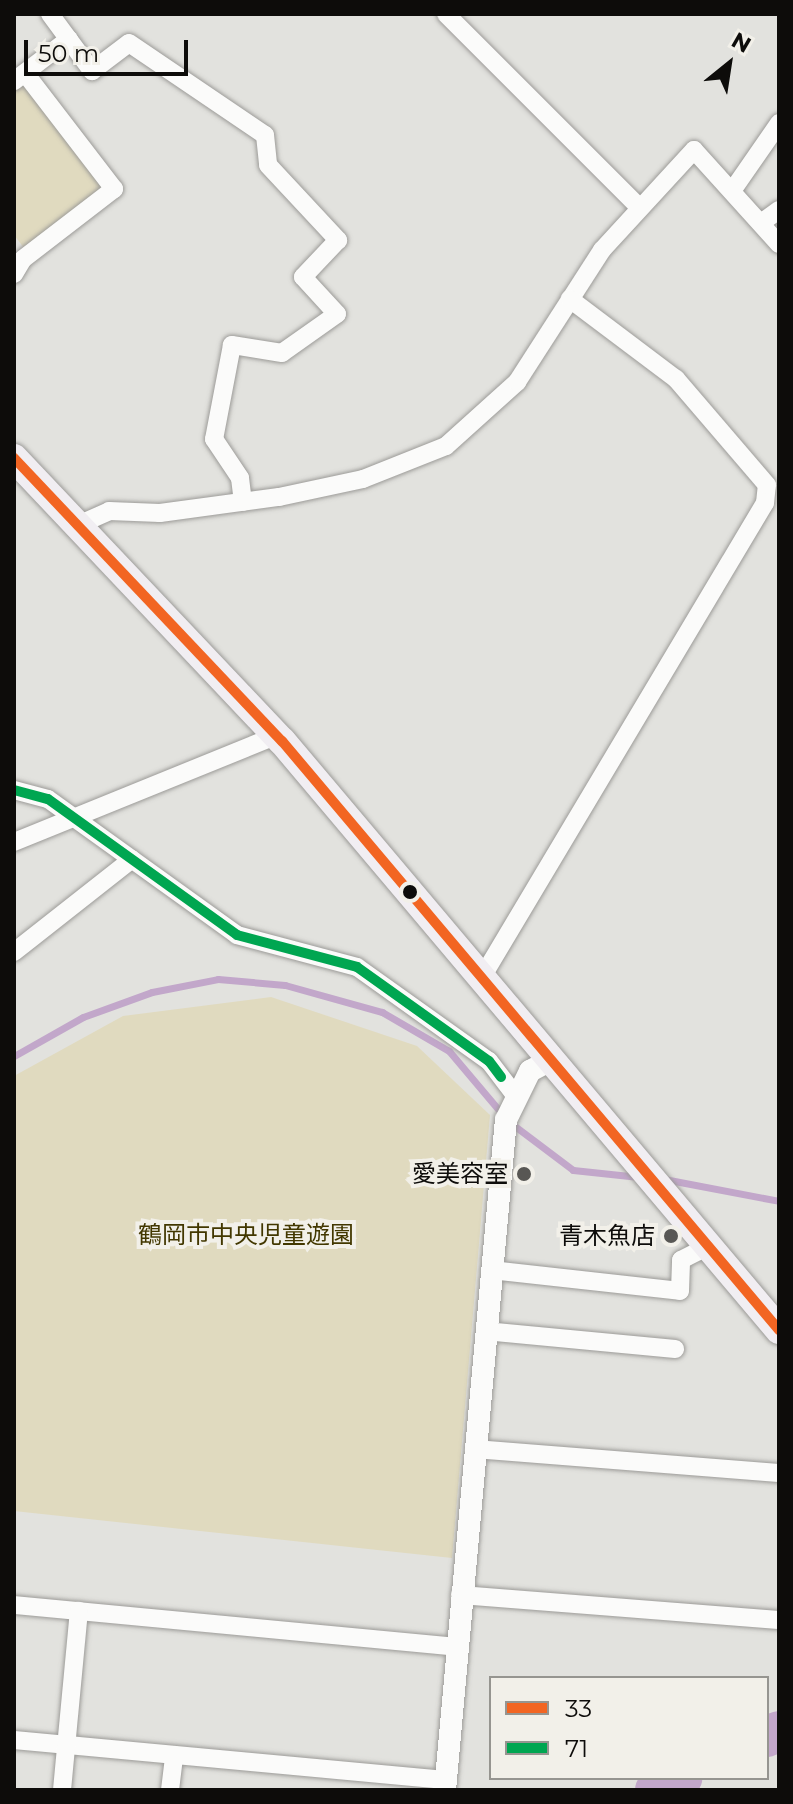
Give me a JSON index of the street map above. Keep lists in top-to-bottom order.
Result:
{
  "parks": ["鶴岡市中央児童遊園"],
  "places": ["愛美容室", "青木魚店"],
  "lines": ["transit line 33", "transit line 71"],
  "legend": ["33", "71"],
  "scale_bar": "50 m",
  "north": "top right"
}
